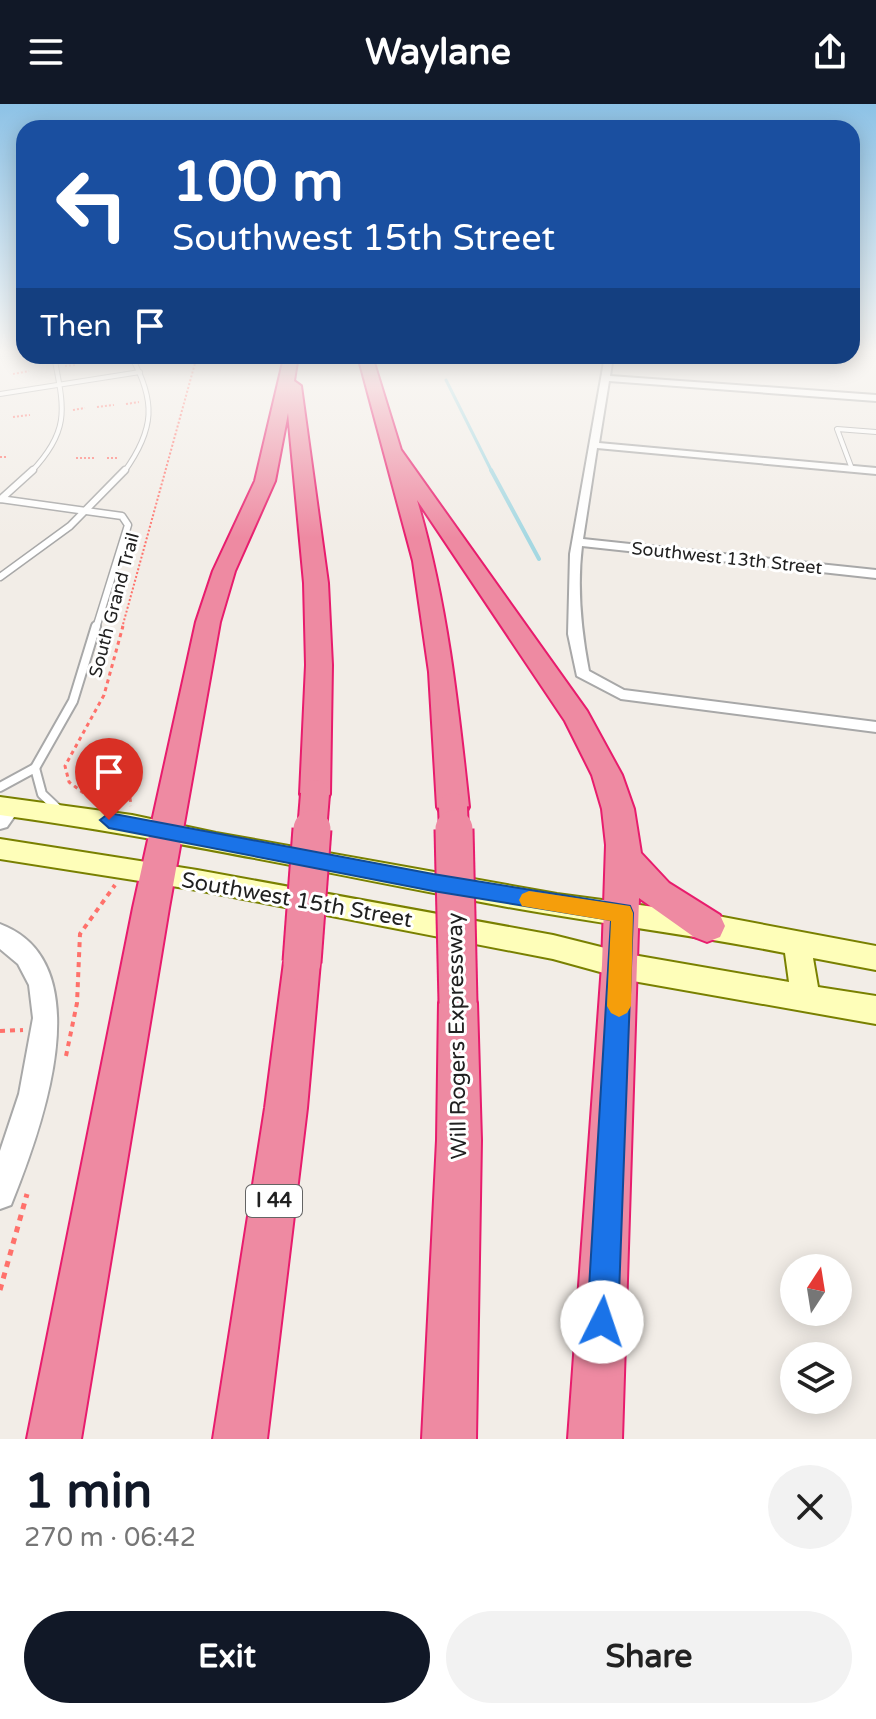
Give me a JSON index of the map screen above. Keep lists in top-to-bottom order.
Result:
{
  "streets": {
    "highway": ["Will Rogers Expressway", "I 44"],
    "main road": ["Southwest 15th Street"],
    "street": ["Southwest 13th Street"],
    "path": ["South Grand Trail"]
  },
  "north": "top",
  "page": {
    "header": "Waylane",
    "turn": ["100 m", "Southwest 15th Street"],
    "then": "Then",
    "heading": ["1 min", "270 m · 06:42"],
    "buttons": ["Exit", "Share"]
  }
}
